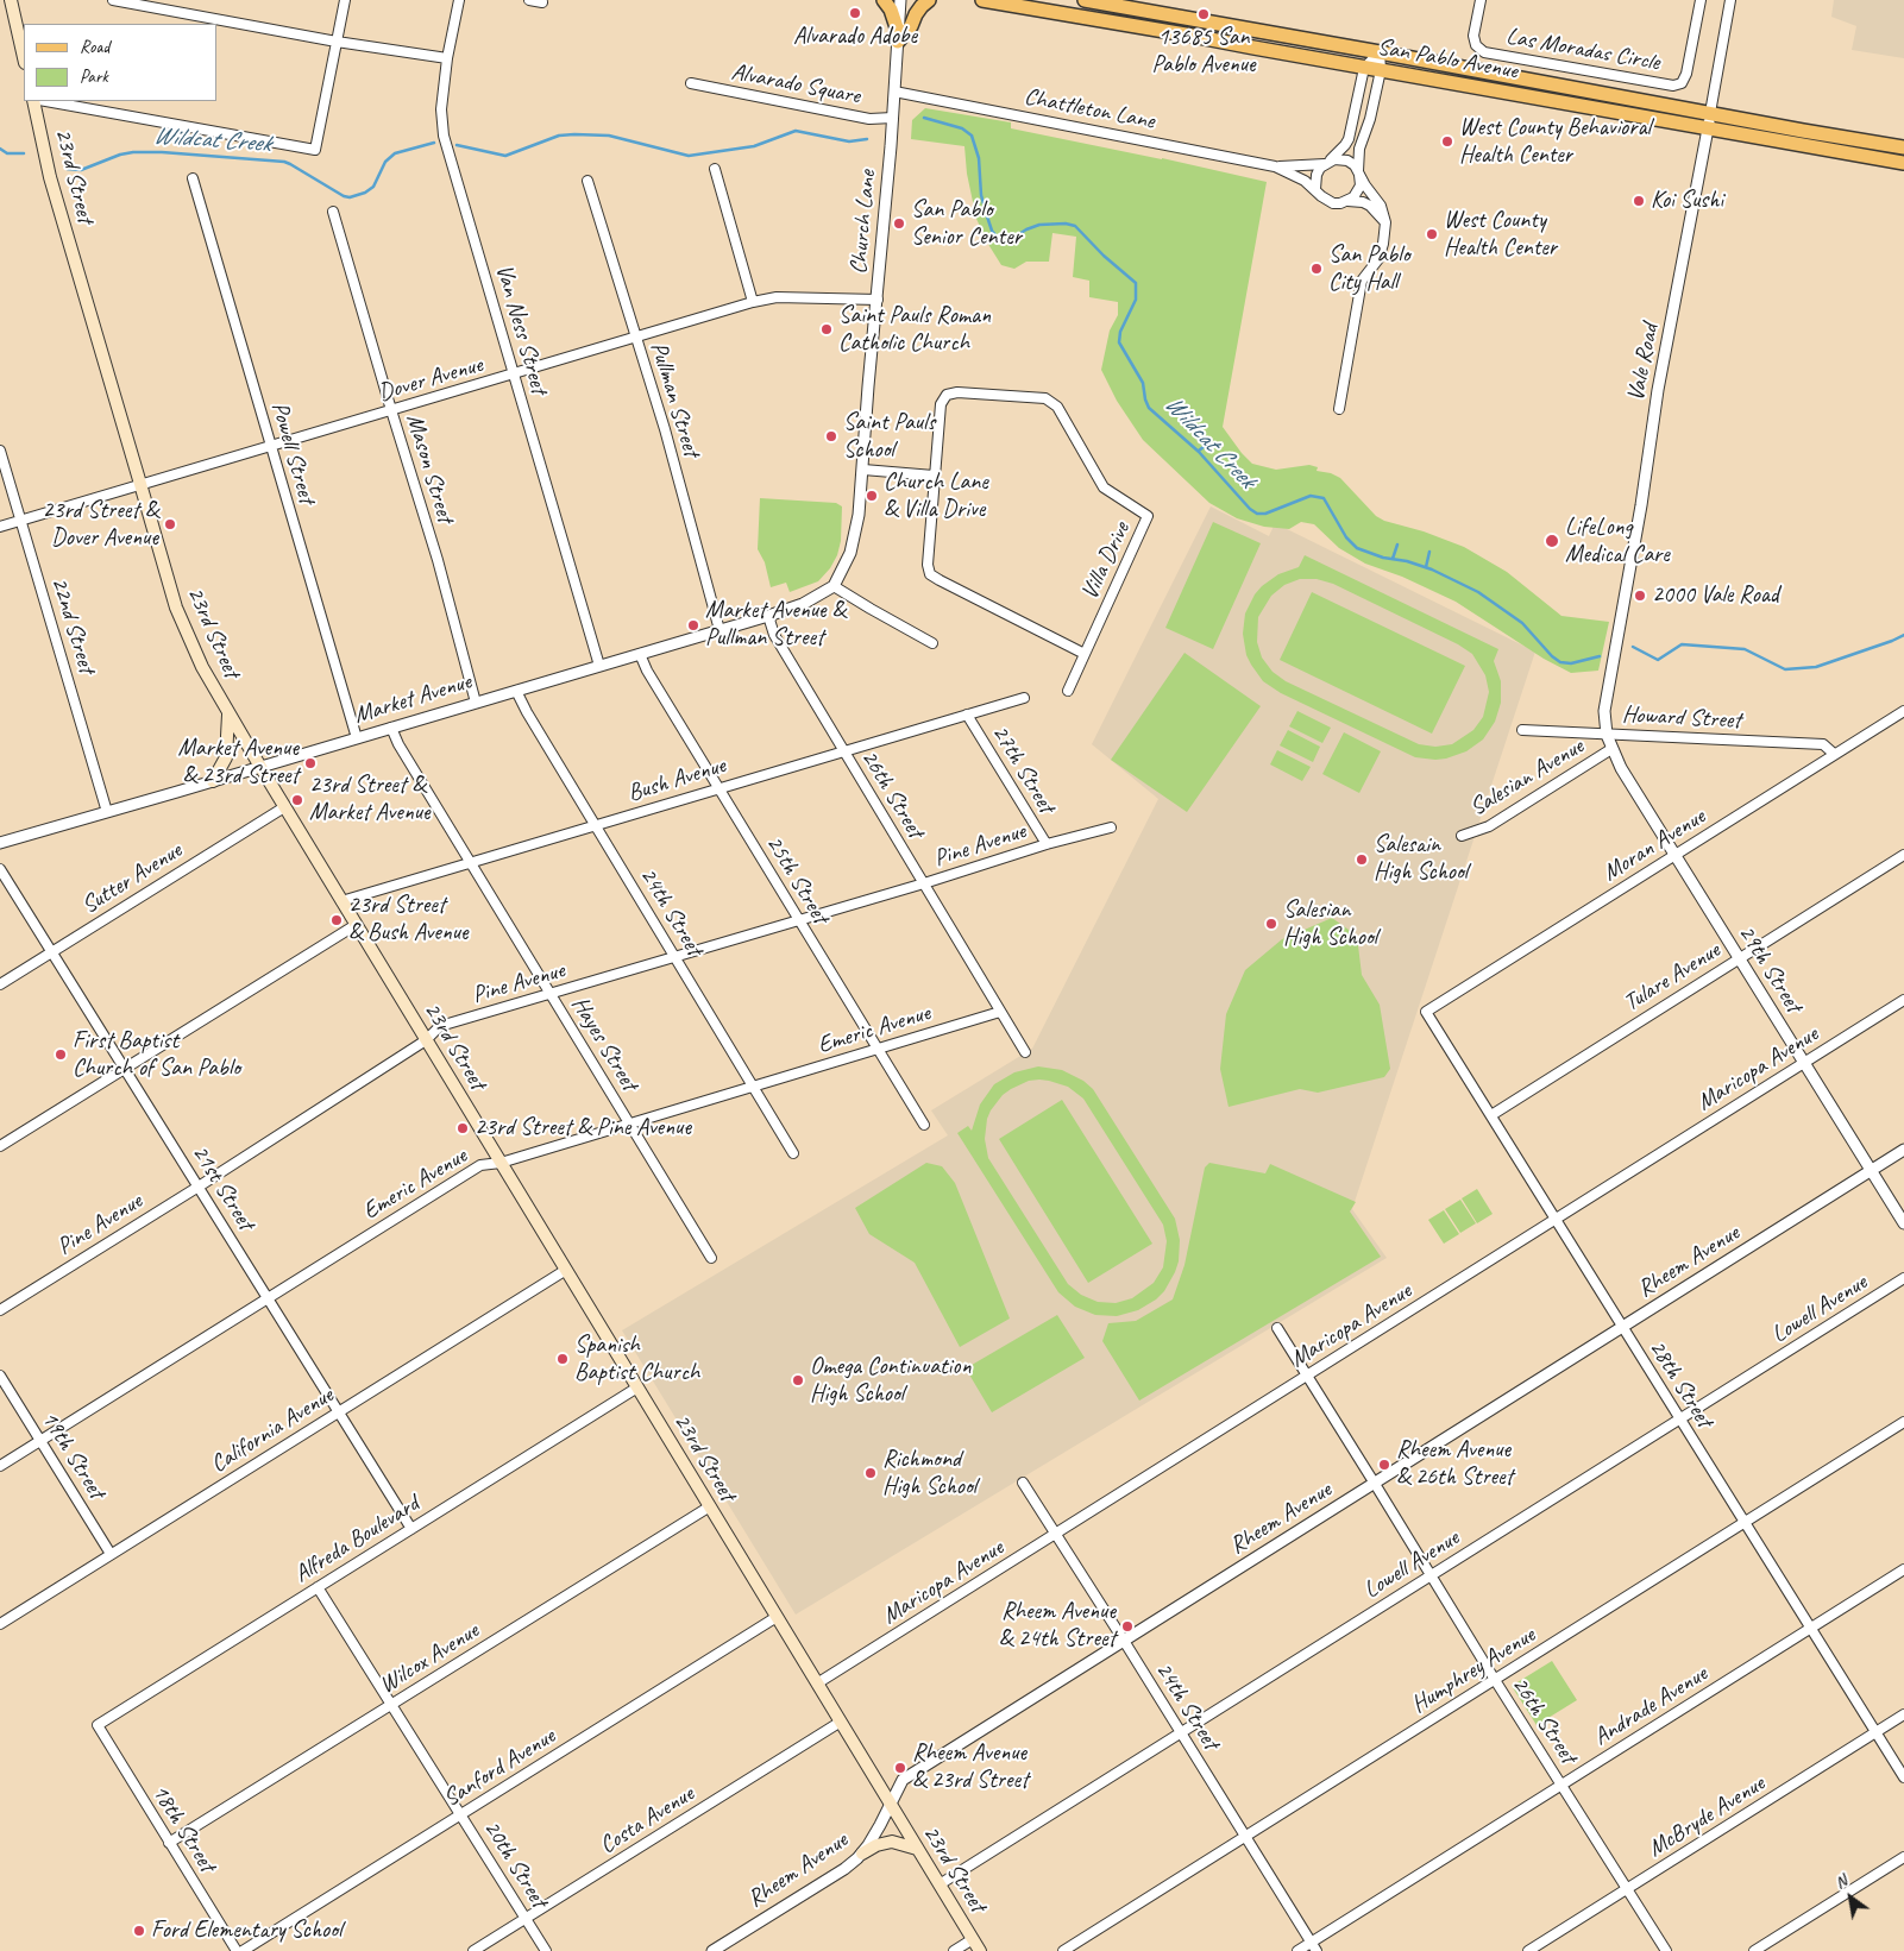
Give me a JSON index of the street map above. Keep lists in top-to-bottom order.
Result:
{
  "streets": {
    "main road": ["San Pablo Avenue", "23rd Street"],
    "street": [
      "Las Moradas Circle",
      "Alvarado Square",
      "Chattleton Lane",
      "Church Lane",
      "Van Ness Street",
      "Vale Road",
      "Dover Avenue",
      "Pullman Street",
      "Powell Street",
      "Mason Street",
      "Villa Drive",
      "22nd Street",
      "Market Avenue",
      "Howard Street",
      "27th Street",
      "Salesian Avenue",
      "Bush Avenue",
      "26th Street",
      "Pine Avenue",
      "Moran Avenue",
      "Sutter Avenue",
      "25th Street",
      "24th Street",
      "29th Street",
      "Tulare Avenue",
      "Emeric Avenue",
      "Hayes Street",
      "Maricopa Avenue",
      "21st Street",
      "Rheem Avenue",
      "Lowell Avenue",
      "28th Street",
      "California Avenue",
      "19th Street",
      "Alfreda Boulevard",
      "Wilcox Avenue",
      "Humphrey Avenue",
      "Andrade Avenue",
      "Sanford Avenue",
      "McBryde Avenue",
      "Costa Avenue",
      "18th Street",
      "20th Street"
    ]
  },
  "crossings": [
    ["San Pablo Avenue", "Vale Road"],
    ["Alvarado Square", "Church Lane"],
    ["Chattleton Lane", "Church Lane"],
    ["23rd Street", "Dover Avenue"],
    ["23rd Street", "Market Avenue"],
    ["23rd Street", "Bush Avenue"],
    ["23rd Street", "Pine Avenue"],
    ["23rd Street", "Sutter Avenue"],
    ["23rd Street", "Emeric Avenue"],
    ["23rd Street", "Maricopa Avenue"],
    ["23rd Street", "Rheem Avenue"],
    ["23rd Street", "Lowell Avenue"],
    ["23rd Street", "California Avenue"],
    ["23rd Street", "Alfreda Boulevard"],
    ["23rd Street", "Wilcox Avenue"],
    ["23rd Street", "Sanford Avenue"],
    ["23rd Street", "Costa Avenue"],
    ["Church Lane", "Dover Avenue"],
    ["Church Lane", "Market Avenue"],
    ["Van Ness Street", "Dover Avenue"],
    ["Van Ness Street", "Market Avenue"],
    ["Vale Road", "Howard Street"],
    ["Vale Road", "29th Street"],
    ["Dover Avenue", "Pullman Street"],
    ["Dover Avenue", "Powell Street"],
    ["Dover Avenue", "Mason Street"],
    ["Dover Avenue", "22nd Street"],
    ["Pullman Street", "Market Avenue"],
    ["Powell Street", "Market Avenue"],
    ["Mason Street", "Market Avenue"],
    ["22nd Street", "Market Avenue"],
    ["Market Avenue", "26th Street"],
    ["Market Avenue", "25th Street"],
    ["Market Avenue", "24th Street"],
    ["Market Avenue", "Hayes Street"],
    ["Howard Street", "Moran Avenue"],
    ["Howard Street", "29th Street"],
    ["27th Street", "Bush Avenue"],
    ["27th Street", "Pine Avenue"],
    ["Salesian Avenue", "29th Street"],
    ["Bush Avenue", "26th Street"],
    ["Bush Avenue", "25th Street"],
    ["Bush Avenue", "24th Street"],
    ["Bush Avenue", "Hayes Street"],
    ["26th Street", "Pine Avenue"],
    ["26th Street", "Emeric Avenue"],
    ["26th Street", "Maricopa Avenue"],
    ["26th Street", "Rheem Avenue"],
    ["26th Street", "Lowell Avenue"],
    ["26th Street", "Humphrey Avenue"],
    ["26th Street", "Andrade Avenue"],
    ["26th Street", "McBryde Avenue"],
    ["Pine Avenue", "25th Street"],
    ["Pine Avenue", "24th Street"],
    ["Pine Avenue", "Hayes Street"],
    ["Pine Avenue", "21st Street"],
    ["Moran Avenue", "29th Street"],
    ["Moran Avenue", "28th Street"],
    ["Sutter Avenue", "21st Street"],
    ["25th Street", "Emeric Avenue"],
    ["24th Street", "Emeric Avenue"],
    ["24th Street", "Maricopa Avenue"],
    ["24th Street", "Rheem Avenue"],
    ["24th Street", "Lowell Avenue"],
    ["24th Street", "Humphrey Avenue"],
    ["24th Street", "Andrade Avenue"],
    ["29th Street", "Tulare Avenue"],
    ["29th Street", "Maricopa Avenue"],
    ["29th Street", "Rheem Avenue"],
    ["Tulare Avenue", "28th Street"],
    ["Emeric Avenue", "Hayes Street"],
    ["Emeric Avenue", "21st Street"],
    ["Emeric Avenue", "19th Street"],
    ["Maricopa Avenue", "28th Street"],
    ["21st Street", "California Avenue"],
    ["21st Street", "Alfreda Boulevard"],
    ["Rheem Avenue", "28th Street"],
    ["Lowell Avenue", "28th Street"],
    ["28th Street", "Humphrey Avenue"],
    ["28th Street", "Andrade Avenue"],
    ["28th Street", "McBryde Avenue"],
    ["California Avenue", "19th Street"],
    ["Alfreda Boulevard", "18th Street"],
    ["Alfreda Boulevard", "20th Street"],
    ["Wilcox Avenue", "18th Street"],
    ["Wilcox Avenue", "20th Street"],
    ["Sanford Avenue", "20th Street"],
    ["Costa Avenue", "20th Street"]
  ],
  "water": ["Wildcat Creek"],
  "places": [
    "Alvarado Adobe",
    "13685 San Pablo Avenue",
    "West County Behavioral Health Center",
    "Koi Sushi",
    "San Pablo Senior Center",
    "West County Health Center",
    "San Pablo City Hall",
    "Saint Pauls Roman Catholic Church",
    "Saint Pauls School",
    "Church Lane & Villa Drive",
    "23rd Street & Dover Avenue",
    "LifeLong Medical Care",
    "2000 Vale Road",
    "Market Avenue & Pullman Street",
    "Market Avenue & 23rd Street",
    "23rd Street & Market Avenue",
    "Salesain High School",
    "23rd Street & Bush Avenue",
    "Salesian High School",
    "First Baptist Church of San Pablo",
    "23rd Street & Pine Avenue",
    "Spanish Baptist Church",
    "Omega Continuation High School",
    "Rheem Avenue & 26th Street",
    "Richmond High School",
    "Rheem Avenue & 24th Street",
    "Rheem Avenue & 23rd Street",
    "Ford Elementary School"
  ],
  "legend": ["Road", "Park"],
  "north": "top left"
}
